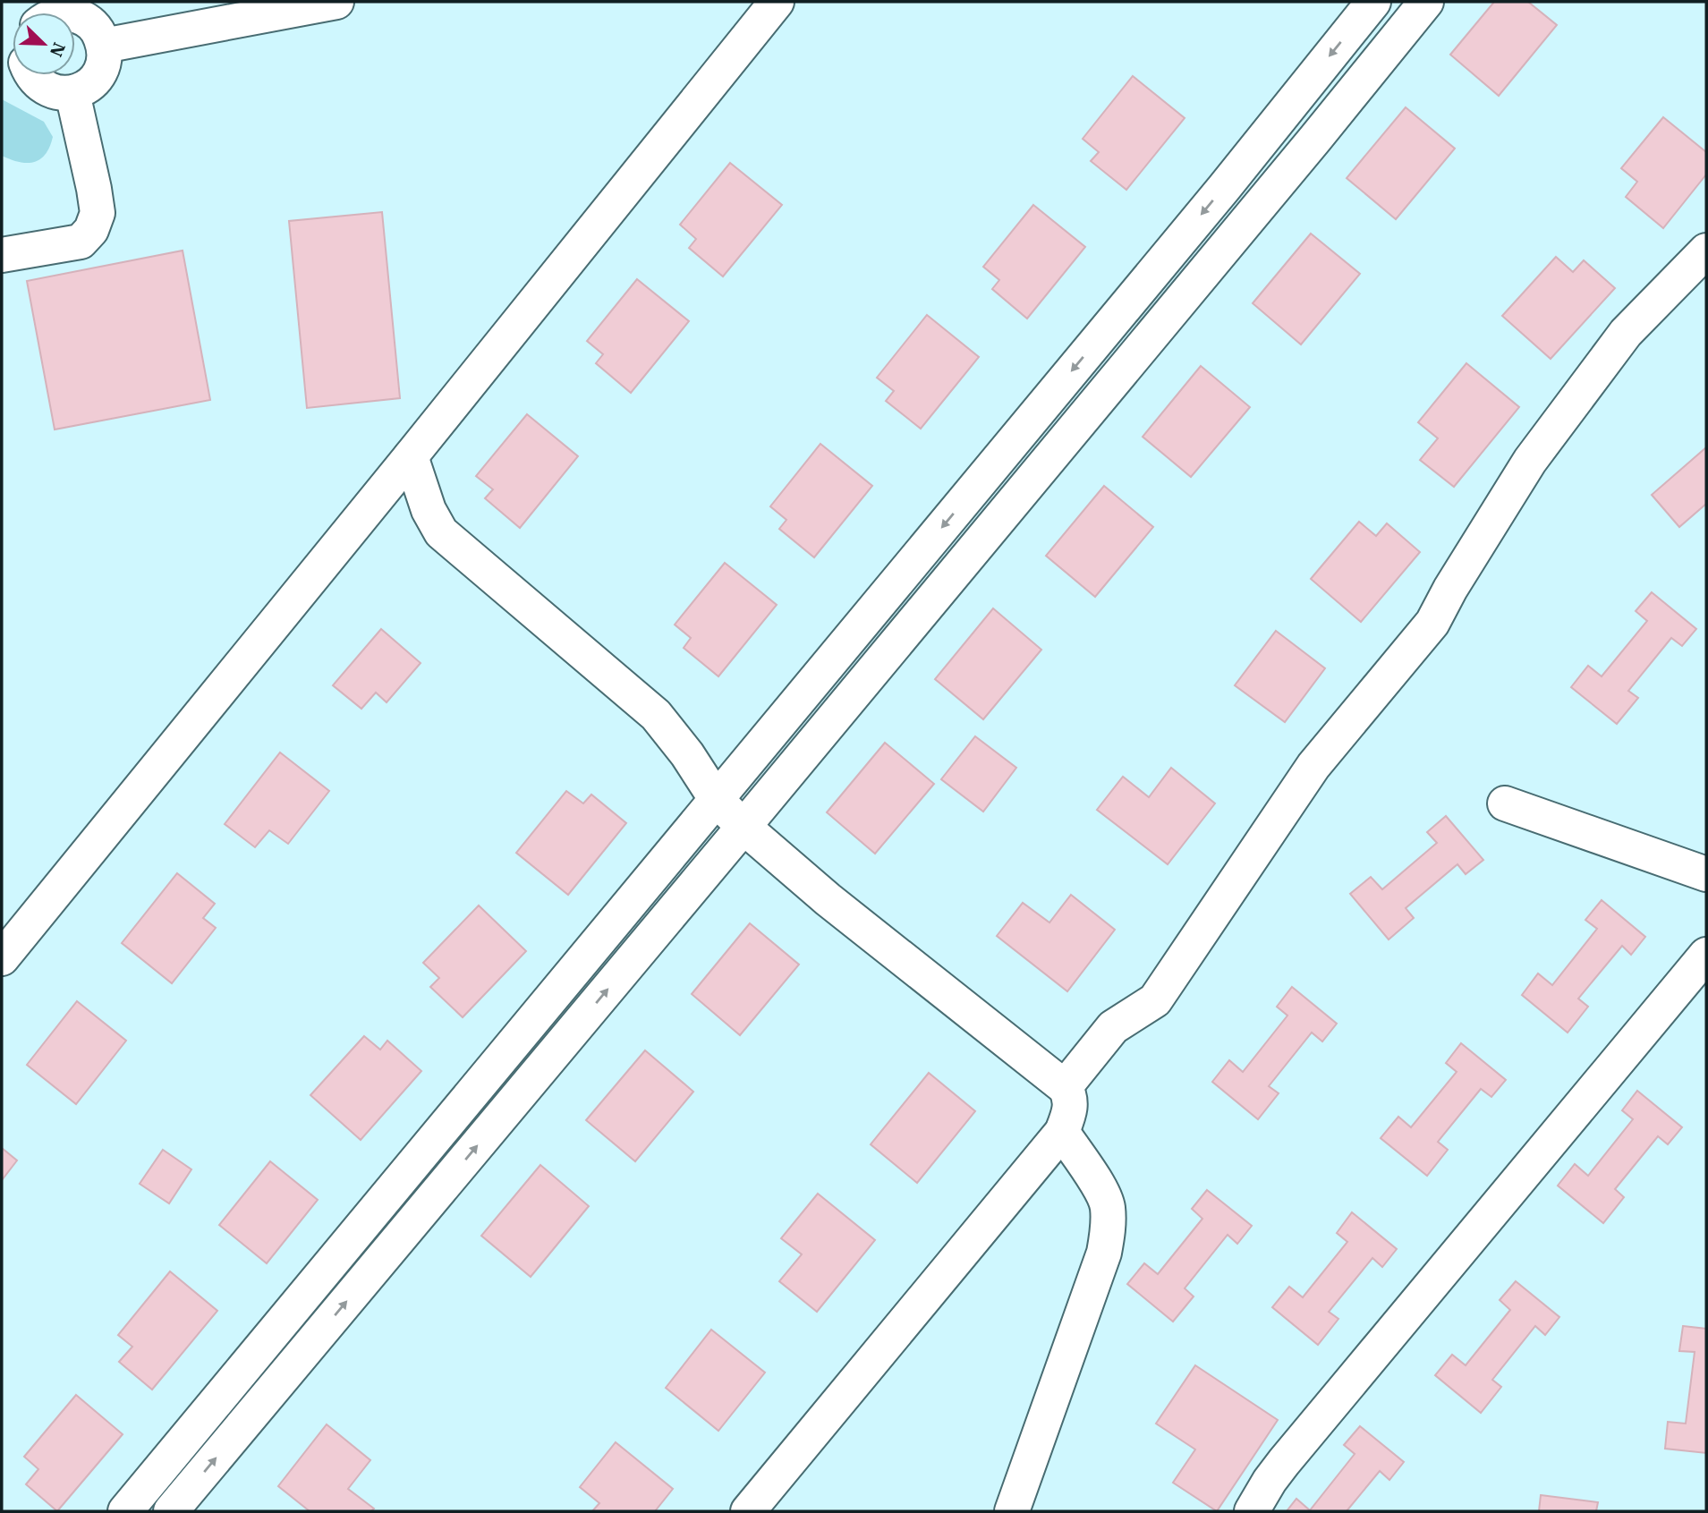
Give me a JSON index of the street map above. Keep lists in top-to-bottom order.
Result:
{
  "north": "bottom right"
}
